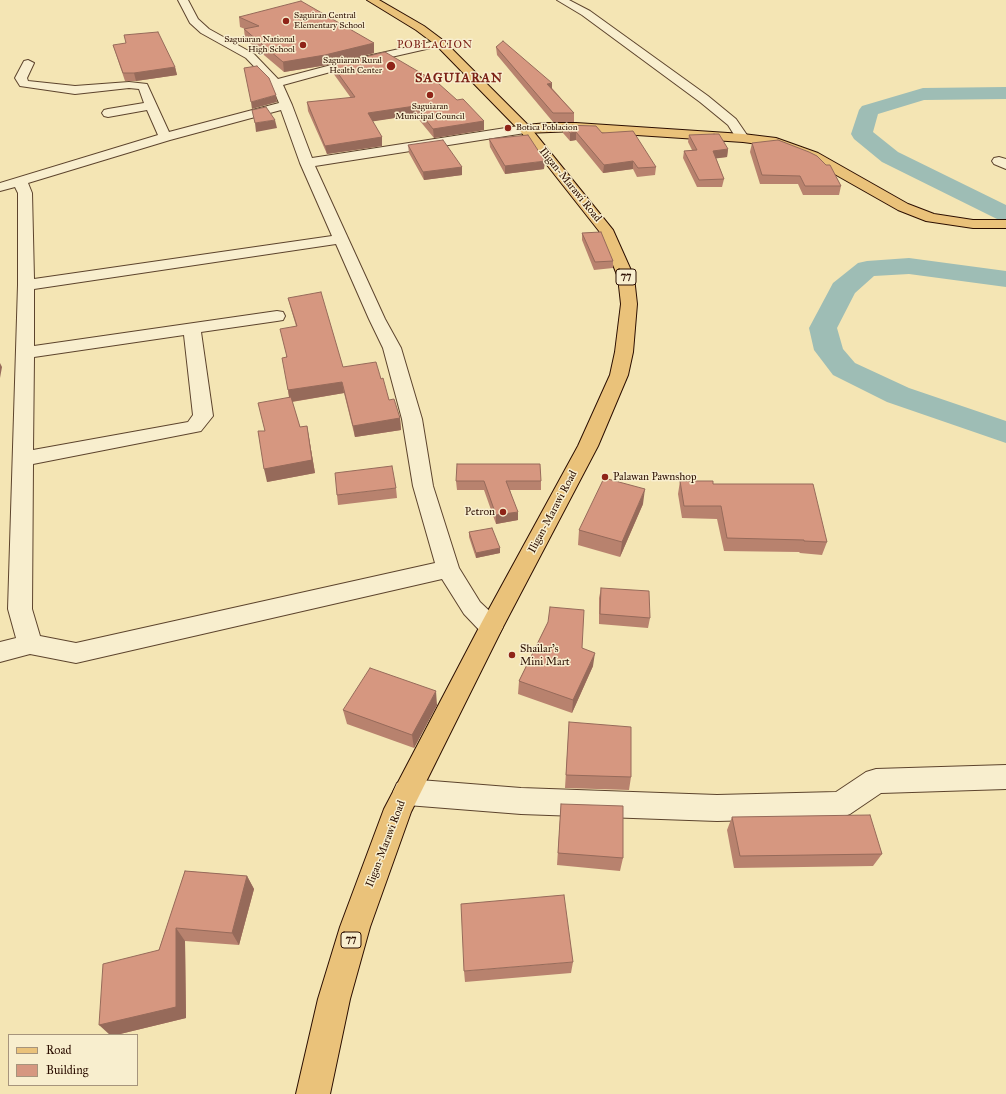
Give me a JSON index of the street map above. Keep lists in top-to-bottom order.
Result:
{
  "streets": {
    "main road": ["Iligan-Marawi Road", "77"]
  },
  "districts": ["POBLACION", "SAGUIARAN"],
  "places": [
    "Saguiran Central Elementary School",
    "Saguiaran National High School",
    "Saguiaran Rural Health Center",
    "Saguiaran Municipal Council",
    "Botica Poblacion",
    "Palawan Pawnshop",
    "Petron",
    "Shailar's Mini Mart"
  ],
  "legend": ["Road", "Building"]
}
